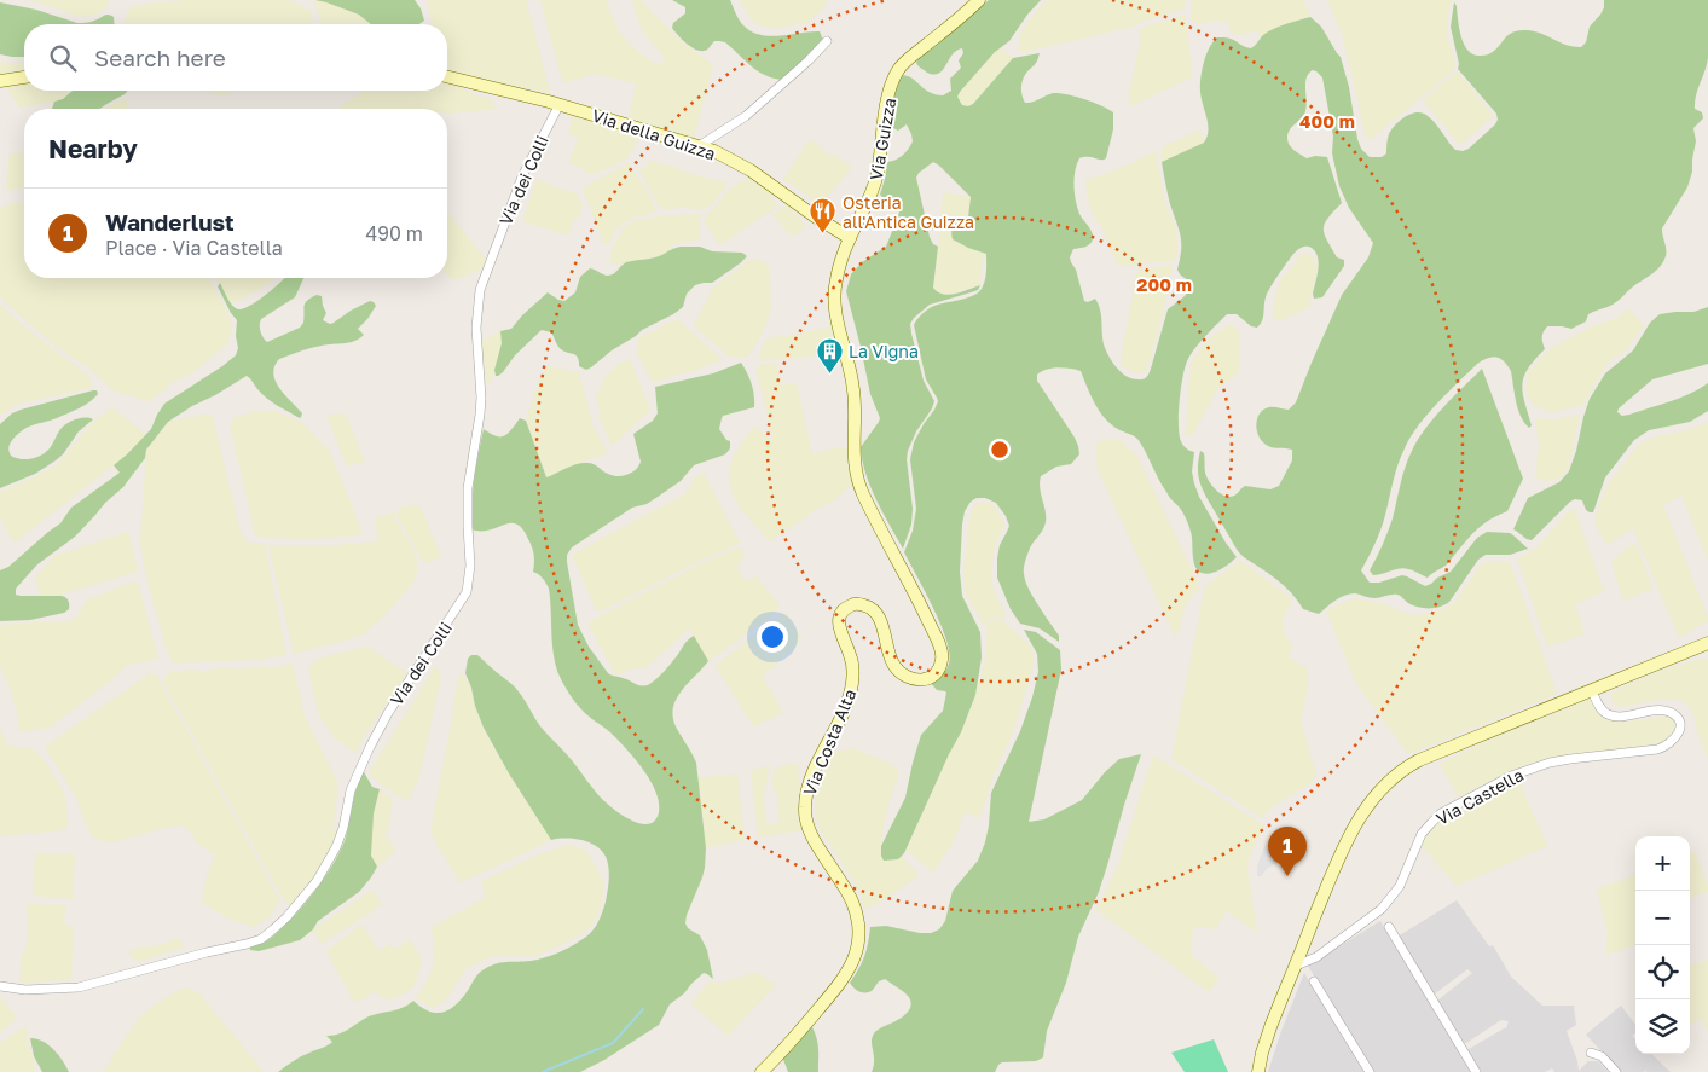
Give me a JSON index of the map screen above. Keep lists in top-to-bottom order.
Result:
{
  "streets": {
    "main road": ["Via della Guizza", "Via Guizza", "Via Costa Alta"],
    "street": ["Via dei Colli", "Via Castella"]
  },
  "crossings": [
    ["Via della Guizza", "Via Guizza"],
    ["Via della Guizza", "Via dei Colli"],
    ["Via della Guizza", "Via Costa Alta"],
    ["Via Guizza", "Via Costa Alta"]
  ],
  "places": {
    "restaurant": ["Osteria all'Antica Guizza"],
    "building": ["La Vigna"]
  },
  "page": {
    "search": "Search here",
    "heading": "Nearby",
    "list": [
      {
        "mark": "1",
        "name": "Wanderlust",
        "note": "Place · Via Castella",
        "value": "490 m"
      }
    ],
    "pins": "1",
    "map_buttons": ["+", "−"]
  },
  "rings": ["400 m", "200 m"]
}
